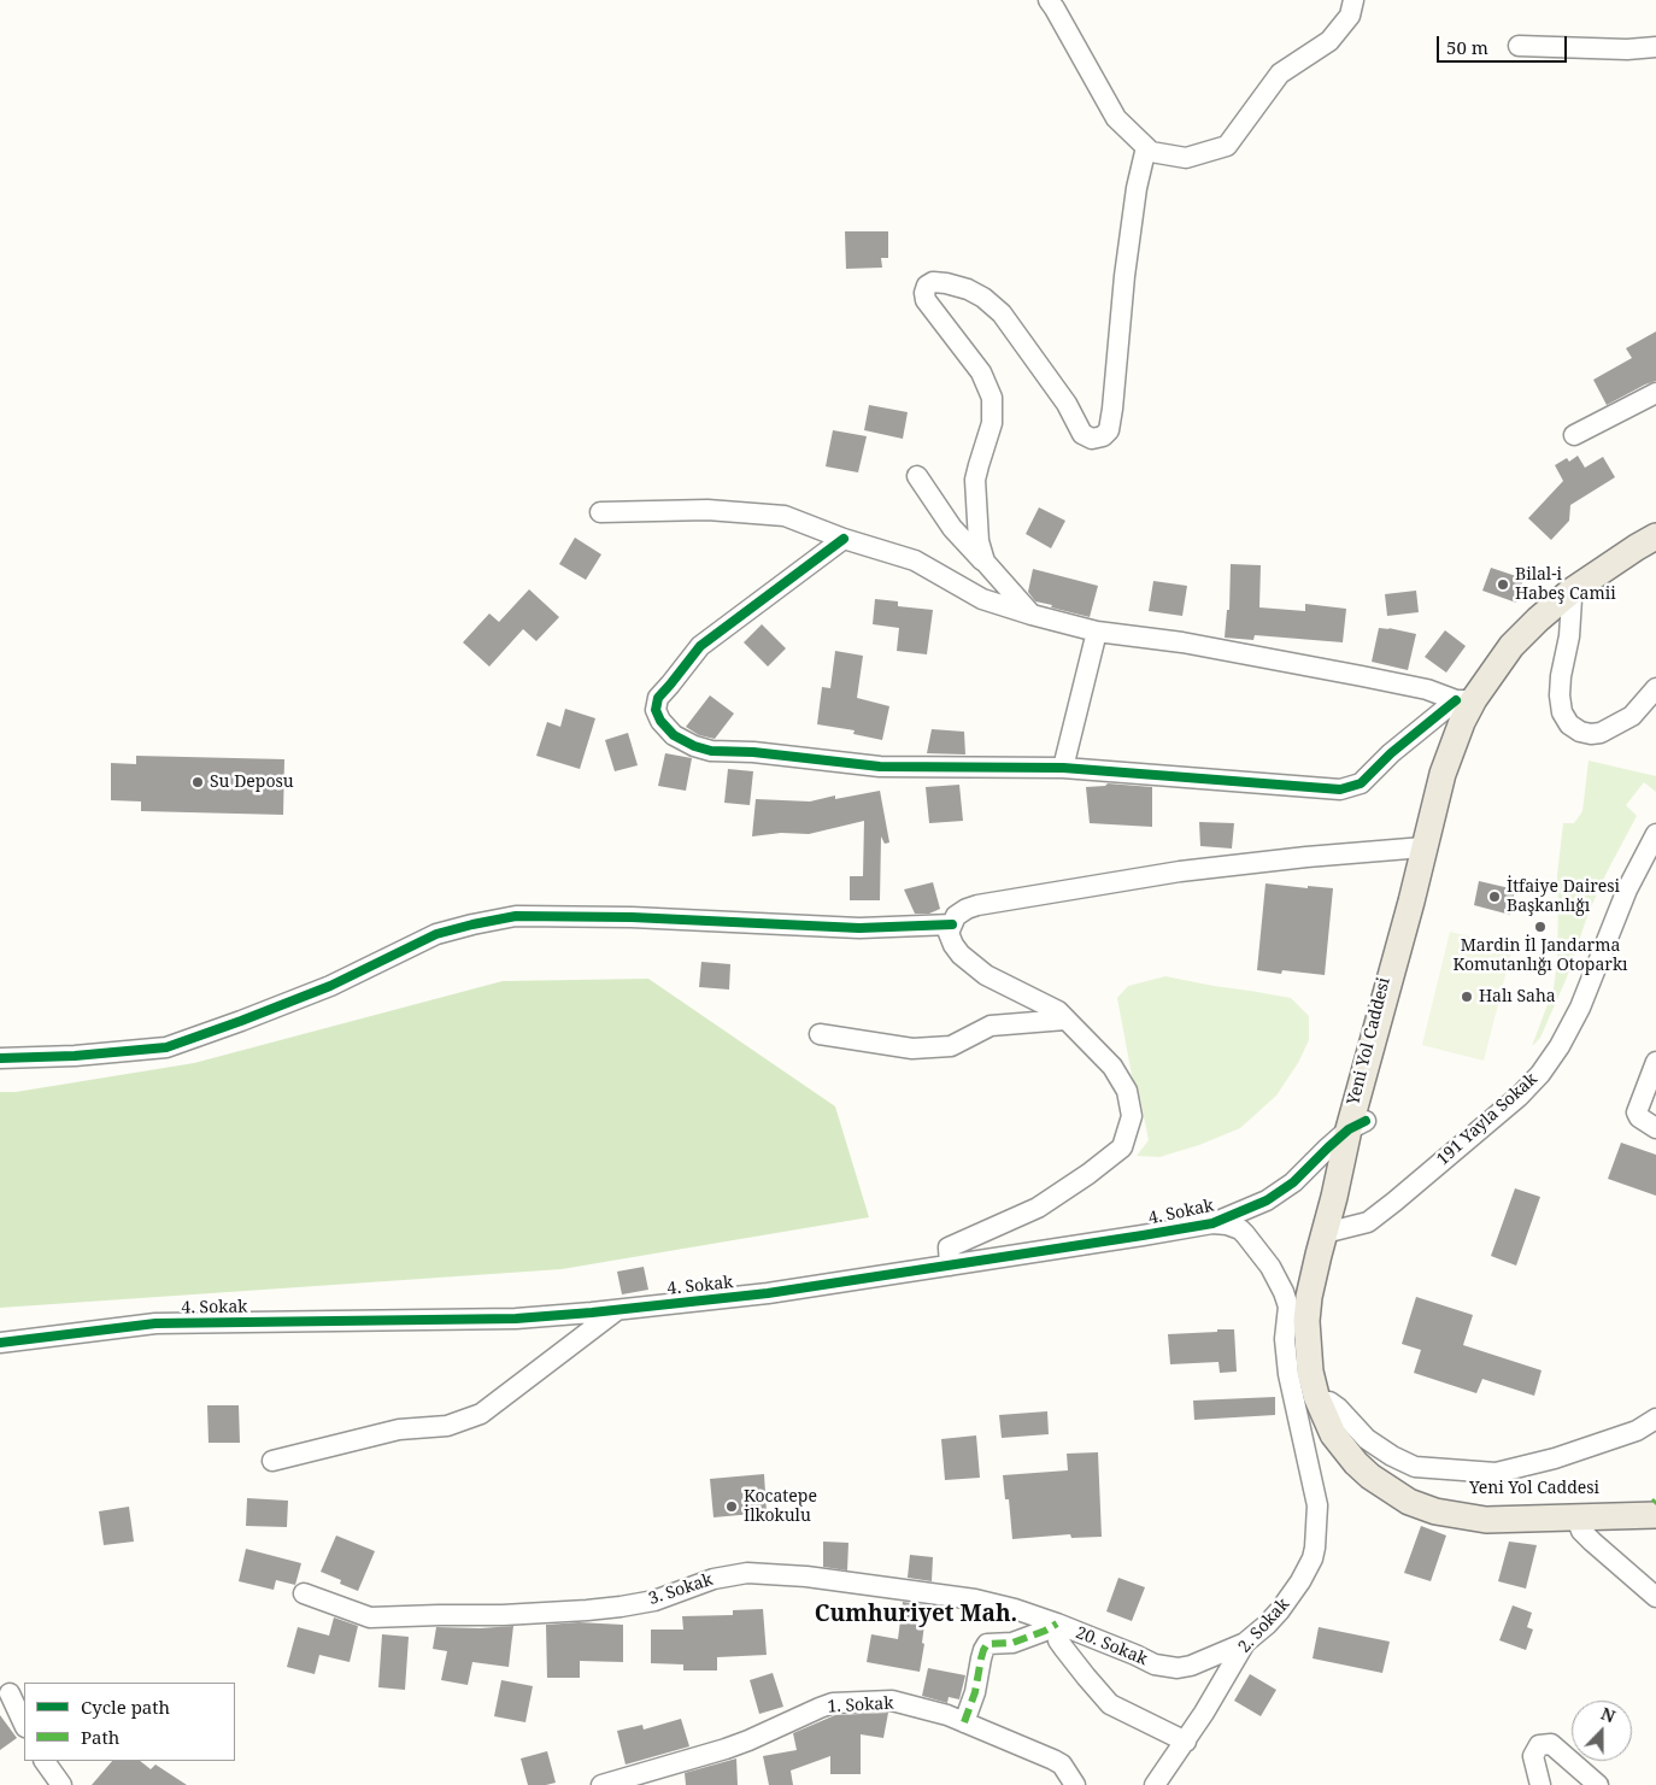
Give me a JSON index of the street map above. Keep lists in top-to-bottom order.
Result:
{
  "streets": {
    "main road": ["Yeni Yol Caddesi"],
    "street": [
      "191 Yayla Sokak",
      "4. Sokak",
      "3. Sokak",
      "2. Sokak",
      "20. Sokak",
      "1. Sokak"
    ]
  },
  "crossings": [
    ["Yeni Yol Caddesi", "191 Yayla Sokak"],
    ["Yeni Yol Caddesi", "4. Sokak"],
    ["Yeni Yol Caddesi", "2. Sokak"],
    ["4. Sokak", "2. Sokak"],
    ["3. Sokak", "20. Sokak"],
    ["2. Sokak", "20. Sokak"],
    ["20. Sokak", "1. Sokak"]
  ],
  "districts": ["Cumhuriyet Mah."],
  "places": [
    "Bilal-i Habeş Camii",
    "Su Deposu",
    "İtfaiye Dairesi Başkanlığı",
    "Mardin İl Jandarma Komutanlığı Otoparkı",
    "Halı Saha",
    "Kocatepe İlkokulu"
  ],
  "legend": ["Cycle path", "Path"],
  "scale_bar": "50 m",
  "north": "top"
}
